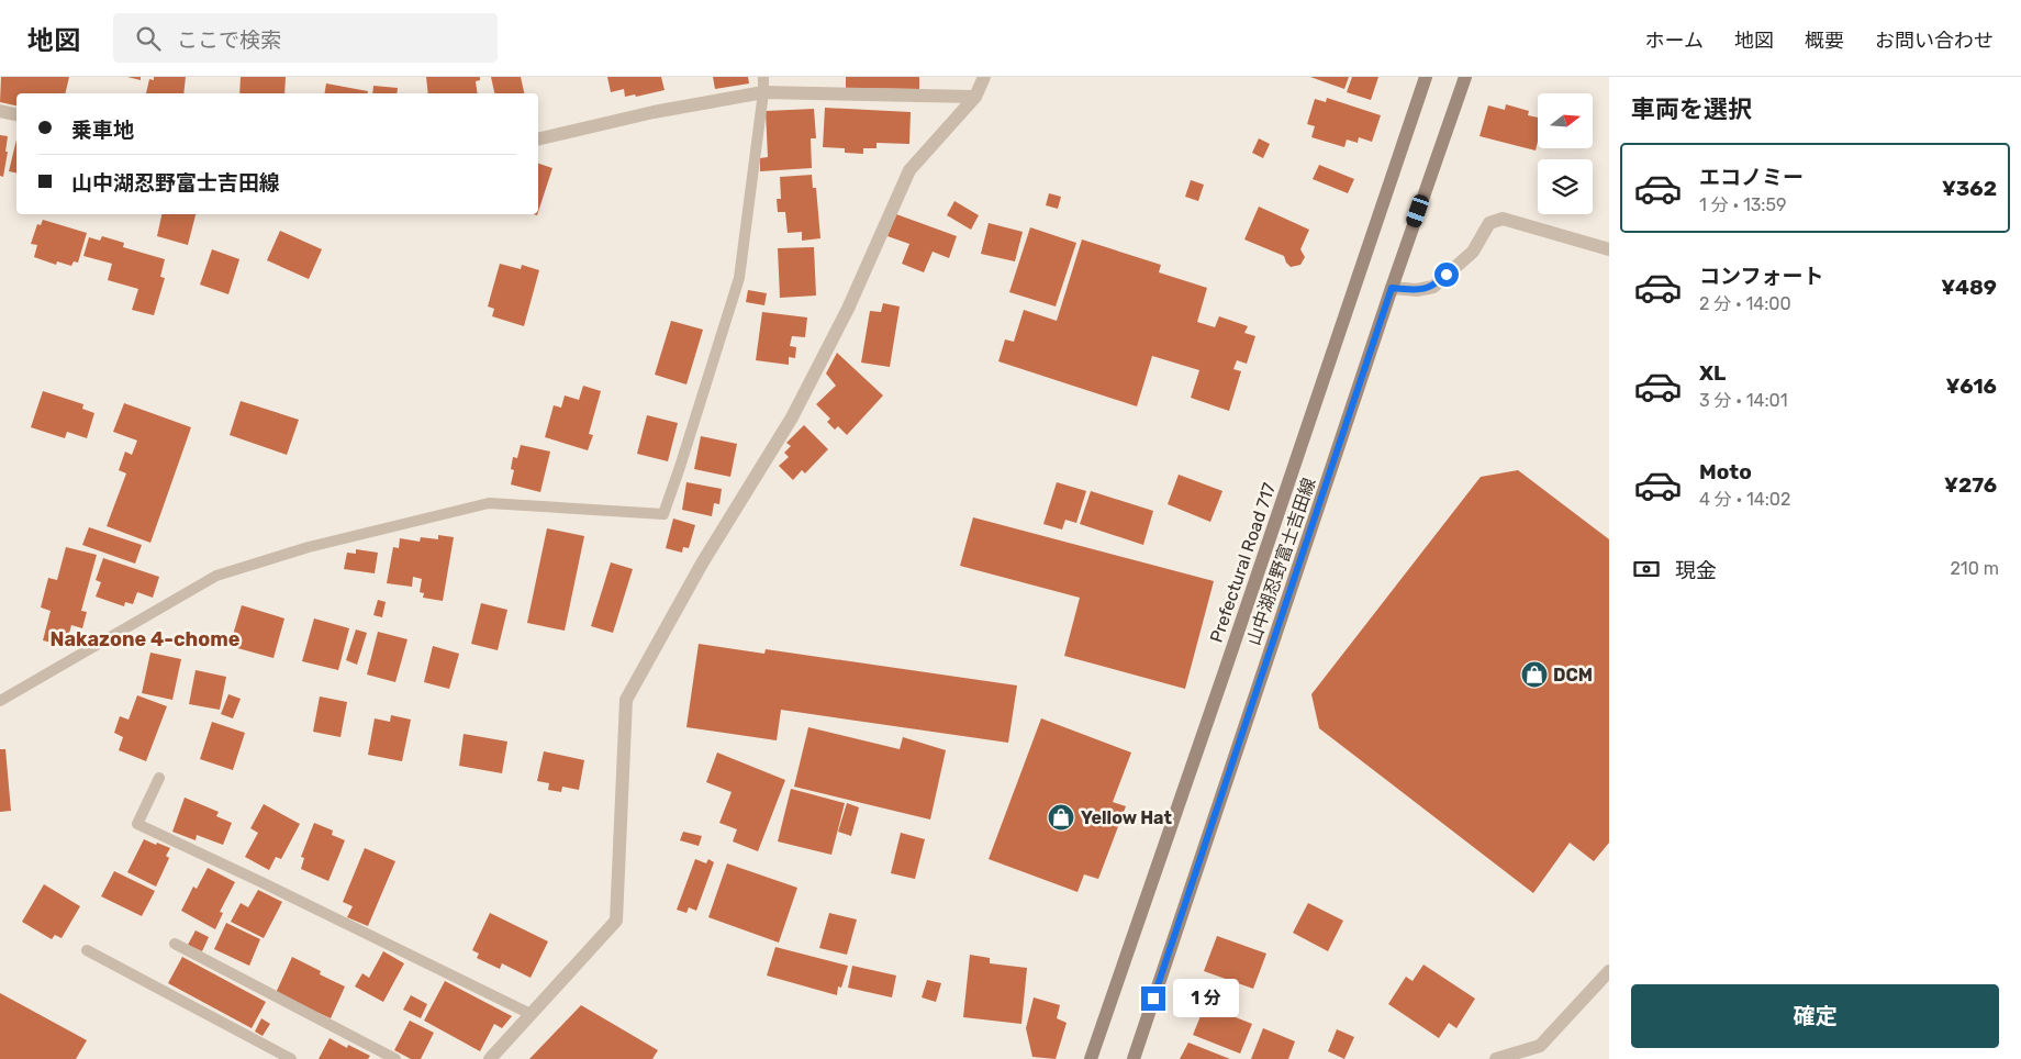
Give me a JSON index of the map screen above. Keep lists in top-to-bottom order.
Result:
{
  "streets": {
    "main road": ["山中湖忍野富士吉田線", "Prefectural Road 717"]
  },
  "districts": ["Nakazone 4-chome"],
  "places": {
    "shop": ["DCM", "Yellow Hat"]
  },
  "north": "right",
  "page": {
    "header": "地図",
    "search": "ここで検索",
    "nav": [
      "ホーム",
      "地図",
      "概要",
      "お問い合わせ"
    ],
    "heading": "車両を選択",
    "banner": ["乗車地", "山中湖忍野富士吉田線"],
    "list": [
      {
        "name": "エコノミー",
        "note": "1 分 · 13:59",
        "value": "¥362"
      },
      {
        "name": "コンフォート",
        "note": "2 分 · 14:00",
        "value": "¥489"
      },
      {
        "name": "XL",
        "note": "3 分 · 14:01",
        "value": "¥616"
      },
      {
        "name": "Moto",
        "note": "4 分 · 14:02",
        "value": "¥276"
      }
    ],
    "pay": ["現金", "210 m"],
    "buttons": "確定",
    "bubble": "1 分"
  }
}
